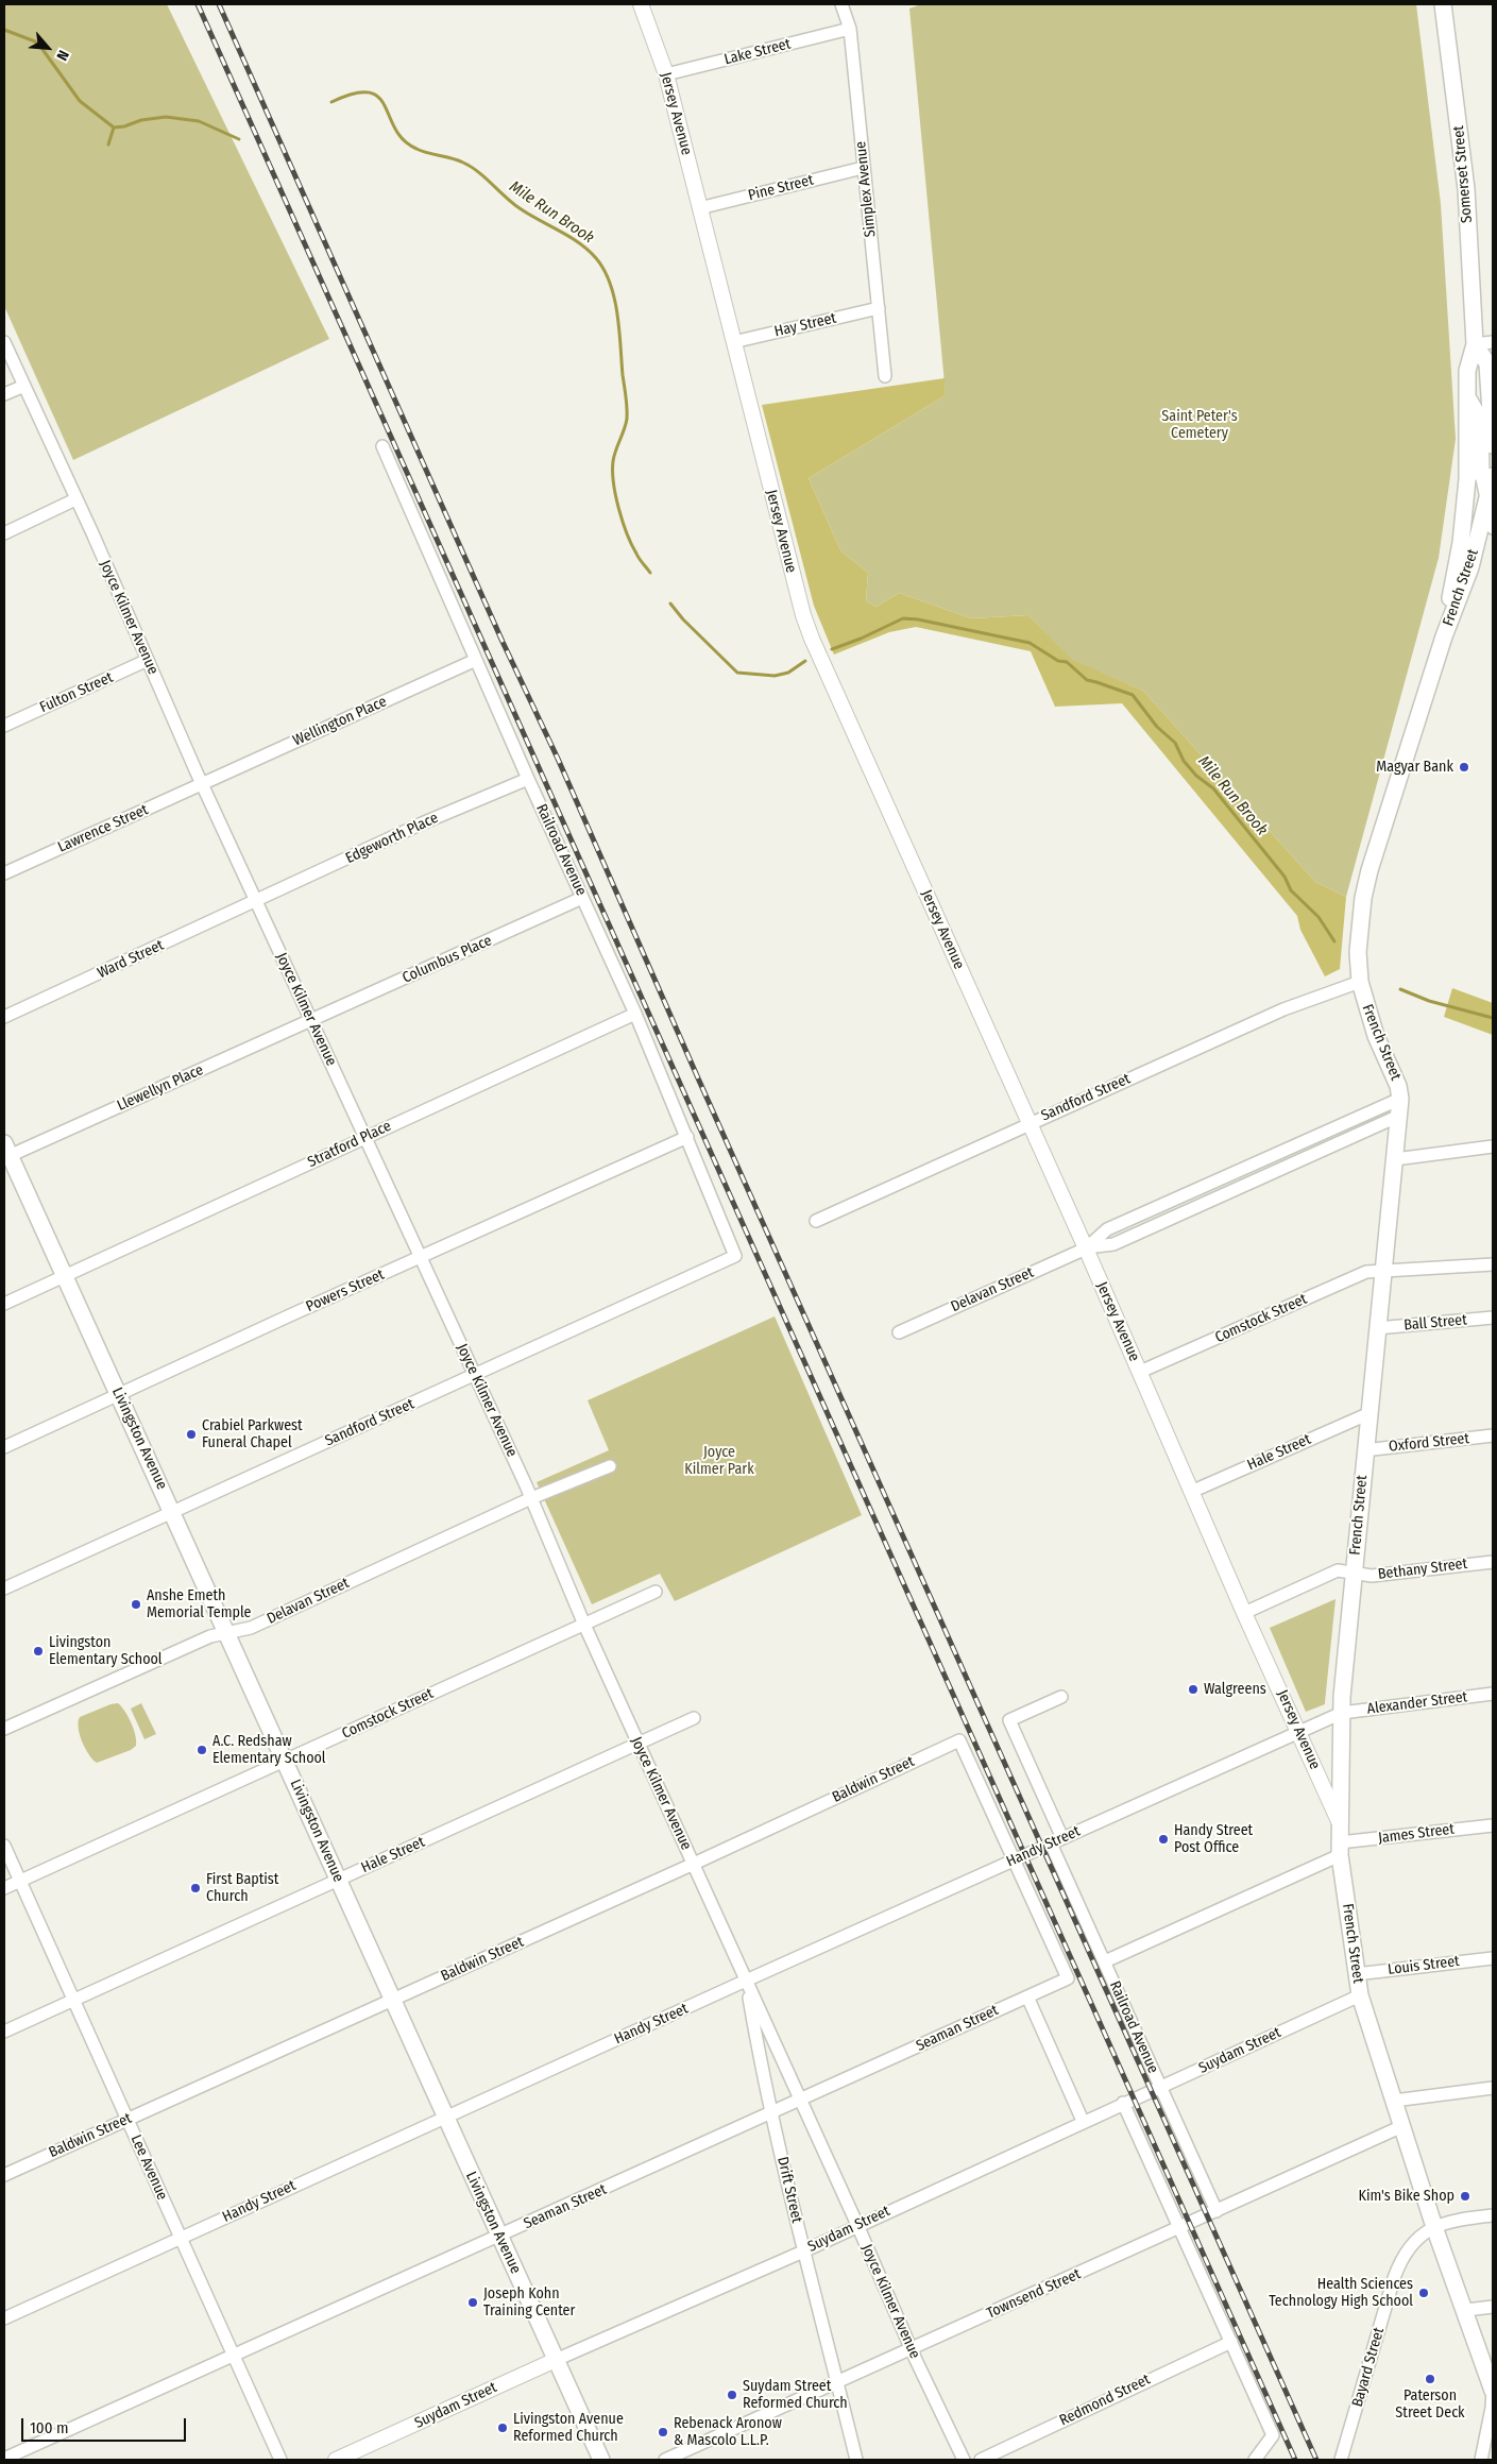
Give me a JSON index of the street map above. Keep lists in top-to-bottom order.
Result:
{
  "streets": {
    "main road": ["Somerset Street", "French Street", "Livingston Avenue"],
    "street": [
      "Lake Street",
      "Jersey Avenue",
      "Pine Street",
      "Simplex Avenue",
      "Hay Street",
      "Joyce Kilmer Avenue",
      "Fulton Street",
      "Wellington Place",
      "Lawrence Street",
      "Edgeworth Place",
      "Railroad Avenue",
      "Ward Street",
      "Columbus Place",
      "Llewellyn Place",
      "Sandford Street",
      "Stratford Place",
      "Delavan Street",
      "Powers Street",
      "Comstock Street",
      "Ball Street",
      "Oxford Street",
      "Hale Street",
      "Bethany Street",
      "Alexander Street",
      "Baldwin Street",
      "James Street",
      "Handy Street",
      "Louis Street",
      "Seaman Street",
      "Suydam Street",
      "Lee Avenue",
      "Drift Street",
      "Townsend Street",
      "Bayard Street",
      "Redmond Street"
    ]
  },
  "crossings": [
    ["Lake Street", "Jersey Avenue"],
    ["Lake Street", "Simplex Avenue"],
    ["Jersey Avenue", "Pine Street"],
    ["Jersey Avenue", "Hay Street"],
    ["Jersey Avenue", "French Street"],
    ["Jersey Avenue", "Sandford Street"],
    ["Jersey Avenue", "Delavan Street"],
    ["Jersey Avenue", "Comstock Street"],
    ["Jersey Avenue", "Hale Street"],
    ["Jersey Avenue", "Alexander Street"],
    ["Jersey Avenue", "Handy Street"],
    ["Somerset Street", "French Street"],
    ["Pine Street", "Simplex Avenue"],
    ["Simplex Avenue", "Hay Street"],
    ["French Street", "Sandford Street"],
    ["French Street", "Delavan Street"],
    ["French Street", "Comstock Street"],
    ["French Street", "Ball Street"],
    ["French Street", "Oxford Street"],
    ["French Street", "Hale Street"],
    ["French Street", "Bethany Street"],
    ["French Street", "Alexander Street"],
    ["French Street", "James Street"],
    ["French Street", "Louis Street"],
    ["French Street", "Suydam Street"],
    ["French Street", "Townsend Street"],
    ["French Street", "Bayard Street"],
    ["Joyce Kilmer Avenue", "Fulton Street"],
    ["Joyce Kilmer Avenue", "Wellington Place"],
    ["Joyce Kilmer Avenue", "Lawrence Street"],
    ["Joyce Kilmer Avenue", "Edgeworth Place"],
    ["Joyce Kilmer Avenue", "Ward Street"],
    ["Joyce Kilmer Avenue", "Columbus Place"],
    ["Joyce Kilmer Avenue", "Llewellyn Place"],
    ["Joyce Kilmer Avenue", "Sandford Street"],
    ["Joyce Kilmer Avenue", "Stratford Place"],
    ["Joyce Kilmer Avenue", "Delavan Street"],
    ["Joyce Kilmer Avenue", "Powers Street"],
    ["Joyce Kilmer Avenue", "Comstock Street"],
    ["Joyce Kilmer Avenue", "Hale Street"],
    ["Joyce Kilmer Avenue", "Baldwin Street"],
    ["Joyce Kilmer Avenue", "Handy Street"],
    ["Joyce Kilmer Avenue", "Seaman Street"],
    ["Joyce Kilmer Avenue", "Suydam Street"],
    ["Joyce Kilmer Avenue", "Drift Street"],
    ["Joyce Kilmer Avenue", "Townsend Street"],
    ["Wellington Place", "Lawrence Street"],
    ["Wellington Place", "Railroad Avenue"],
    ["Edgeworth Place", "Railroad Avenue"],
    ["Edgeworth Place", "Ward Street"],
    ["Railroad Avenue", "Columbus Place"],
    ["Railroad Avenue", "Sandford Street"],
    ["Railroad Avenue", "Stratford Place"],
    ["Railroad Avenue", "Powers Street"],
    ["Railroad Avenue", "Handy Street"],
    ["Railroad Avenue", "Suydam Street"],
    ["Railroad Avenue", "Townsend Street"],
    ["Columbus Place", "Llewellyn Place"],
    ["Llewellyn Place", "Livingston Avenue"],
    ["Sandford Street", "Livingston Avenue"],
    ["Stratford Place", "Livingston Avenue"],
    ["Delavan Street", "Livingston Avenue"],
    ["Powers Street", "Livingston Avenue"],
    ["Comstock Street", "Livingston Avenue"],
    ["Comstock Street", "Lee Avenue"],
    ["Livingston Avenue", "Hale Street"],
    ["Livingston Avenue", "Baldwin Street"],
    ["Livingston Avenue", "Handy Street"],
    ["Livingston Avenue", "Seaman Street"],
    ["Livingston Avenue", "Suydam Street"],
    ["Hale Street", "Lee Avenue"],
    ["Alexander Street", "Handy Street"],
    ["Baldwin Street", "Handy Street"],
    ["Baldwin Street", "Seaman Street"],
    ["Baldwin Street", "Lee Avenue"],
    ["Handy Street", "Seaman Street"],
    ["Handy Street", "Lee Avenue"],
    ["Handy Street", "Drift Street"],
    ["Seaman Street", "Lee Avenue"],
    ["Seaman Street", "Drift Street"],
    ["Suydam Street", "Drift Street"],
    ["Drift Street", "Townsend Street"]
  ],
  "water": ["Mile Run Brook"],
  "parks": ["Saint Peter's Cemetery", "Joyce Kilmer Park"],
  "places": [
    "Magyar Bank",
    "Crabiel Parkwest Funeral Chapel",
    "Anshe Emeth Memorial Temple",
    "Livingston Elementary School",
    "Walgreens",
    "A.C. Redshaw Elementary School",
    "Handy Street Post Office",
    "First Baptist Church",
    "Kim's Bike Shop",
    "Health Sciences Technology High School",
    "Joseph Kohn Training Center",
    "Paterson Street Deck",
    "Suydam Street Reformed Church",
    "Livingston Avenue Reformed Church",
    "Rebenack Aronow & Mascolo L.L.P."
  ],
  "scale_bar": "100 m",
  "north": "bottom right"
}
